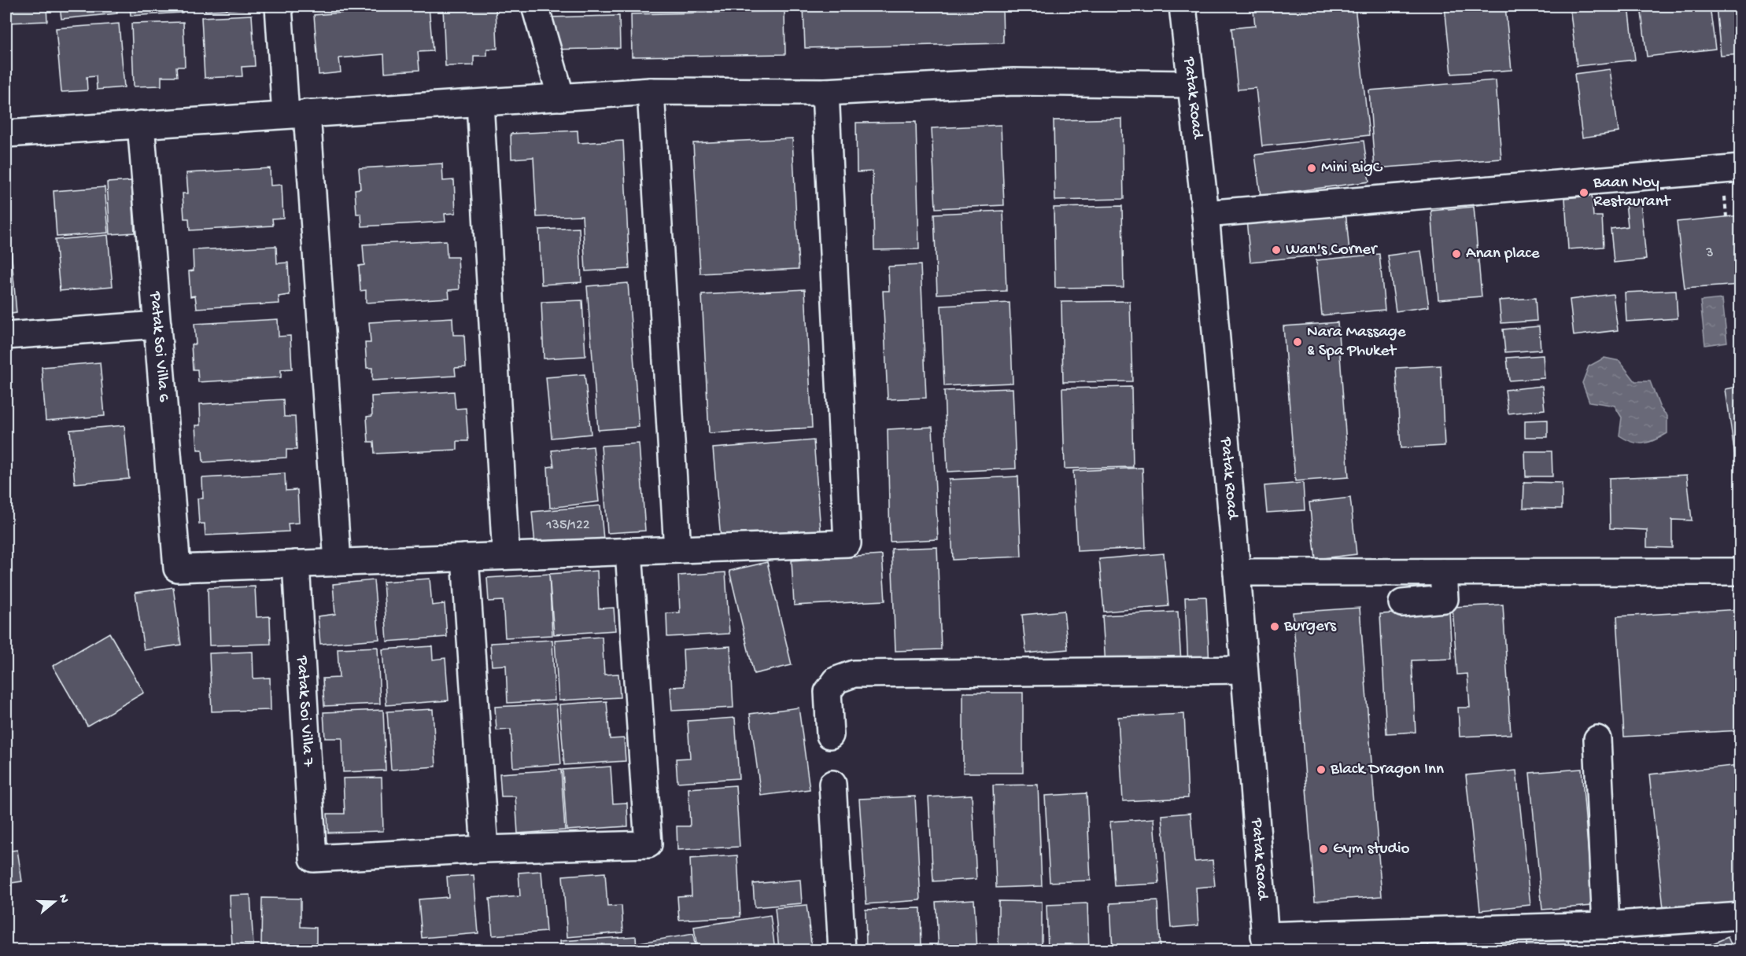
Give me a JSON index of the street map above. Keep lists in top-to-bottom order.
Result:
{
  "streets": {
    "street": ["Patak Road", "Patak Soi Villa 6", "Patak Soi Villa 7"]
  },
  "crossings": [
    ["Patak Soi Villa 6", "Patak Soi Villa 7"]
  ],
  "places": [
    "Mini BigC",
    "Baan Noy Restaurant",
    "Wan's Corner",
    "Anan place",
    "Nara Massage & Spa Phuket",
    "Burgers",
    "Black Dragon Inn",
    "Gym studio"
  ],
  "house_numbers": ["3", "135/122"],
  "north": "right"
}
